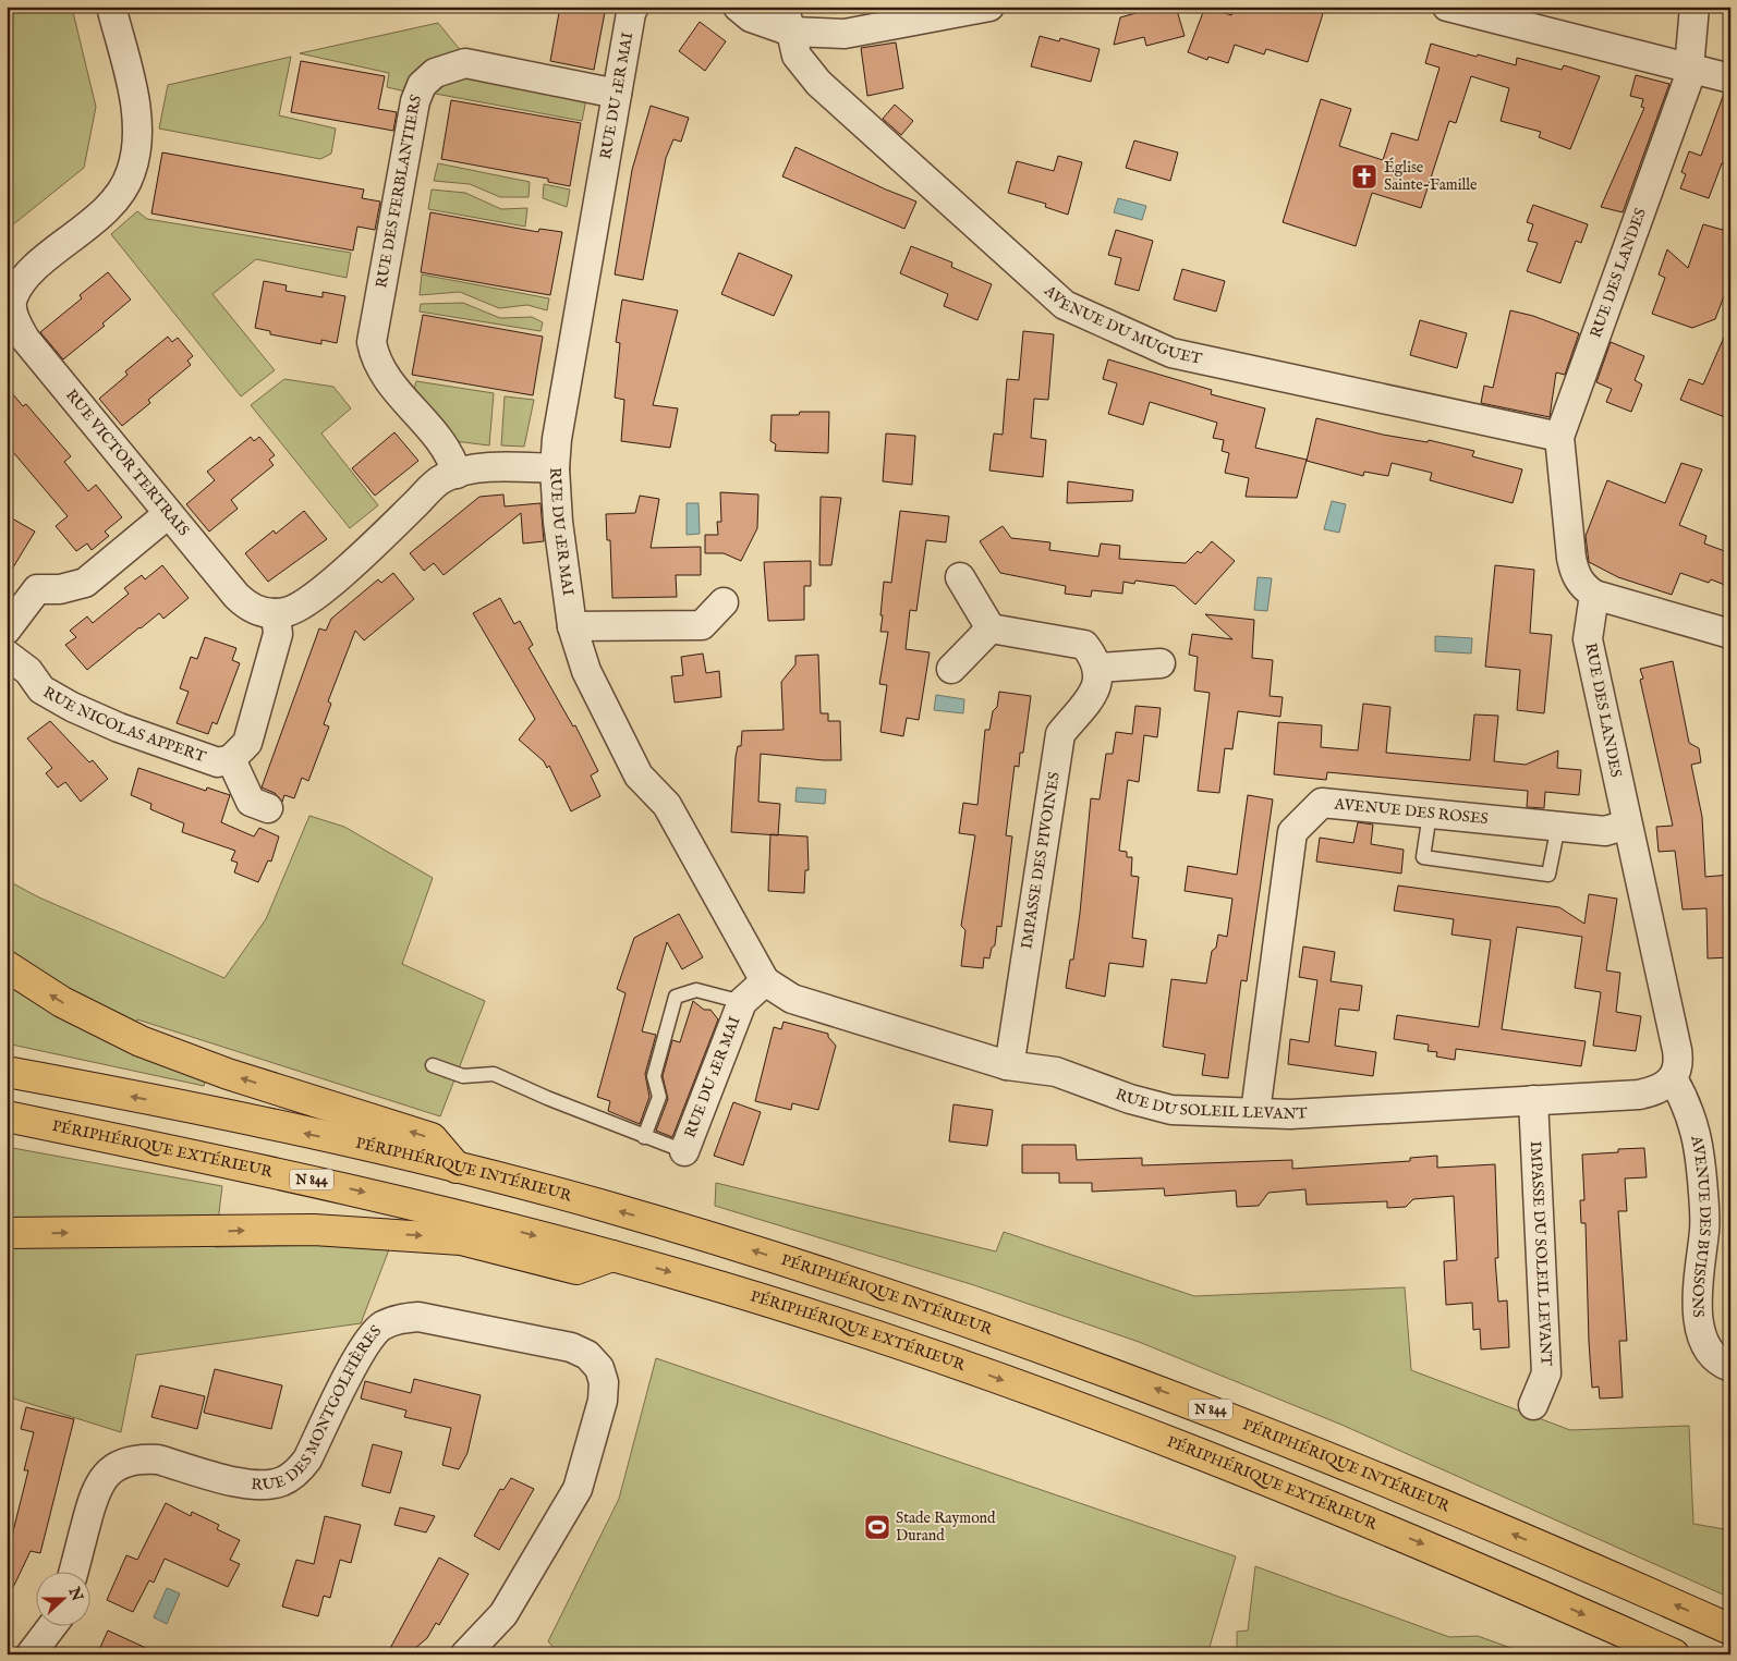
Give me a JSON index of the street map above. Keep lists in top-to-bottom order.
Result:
{
  "streets": {
    "highway": ["PÉRIPHÉRIQUE EXTÉRIEUR", "PÉRIPHÉRIQUE INTÉRIEUR", "N 844"],
    "street": [
      "RUE DU 1ER MAI",
      "RUE DES FERBLANTIERS",
      "RUE DES LANDES",
      "AVENUE DU MUGUET",
      "RUE VICTOR TERTRAIS",
      "RUE NICOLAS APPERT",
      "AVENUE DES ROSES",
      "IMPASSE DES PIVOINES",
      "RUE DU SOLEIL LEVANT",
      "AVENUE DES BUISSONS",
      "IMPASSE DU SOLEIL LEVANT",
      "RUE DES MONTGOLFIÈRES"
    ]
  },
  "crossings": [
    ["RUE DU 1ER MAI", "RUE DES FERBLANTIERS"],
    ["RUE DU 1ER MAI", "RUE DU SOLEIL LEVANT"],
    ["RUE DES LANDES", "AVENUE DU MUGUET"],
    ["RUE DES LANDES", "AVENUE DES ROSES"],
    ["RUE DES LANDES", "RUE DU SOLEIL LEVANT"],
    ["RUE DES LANDES", "AVENUE DES BUISSONS"],
    ["AVENUE DES ROSES", "RUE DU SOLEIL LEVANT"],
    ["IMPASSE DES PIVOINES", "RUE DU SOLEIL LEVANT"],
    ["RUE DU SOLEIL LEVANT", "AVENUE DES BUISSONS"],
    ["RUE DU SOLEIL LEVANT", "IMPASSE DU SOLEIL LEVANT"]
  ],
  "places": {
    "church": ["Église Sainte-Famille"],
    "sports": ["Stade Raymond Durand"]
  },
  "north": "right"
}
